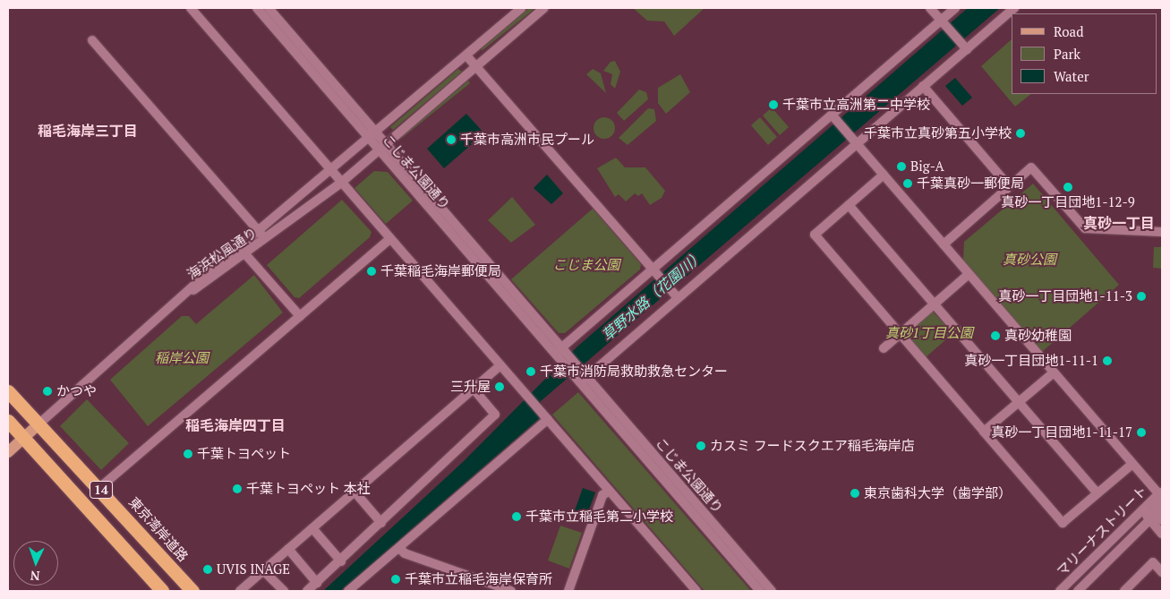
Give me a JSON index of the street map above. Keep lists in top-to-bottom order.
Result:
{
  "streets": {
    "highway": ["14", "東京湾岸道路"],
    "street": ["こじま公園通り", "海浜松風通り", "マリーナストリート"]
  },
  "crossings": [
    ["こじま公園通り", "海浜松風通り"]
  ],
  "districts": ["稲毛海岸三丁目", "真砂一丁目", "稲毛海岸四丁目"],
  "water": ["草野水路（花園川）"],
  "parks": [
    "真砂公園",
    "こじま公園",
    "真砂1丁目公園",
    "稲岸公園"
  ],
  "places": [
    "千葉市立高洲第二中学校",
    "千葉市立真砂第五小学校",
    "千葉市高洲市民プール",
    "Big-A",
    "千葉真砂一郵便局",
    "真砂一丁目団地1-12-9",
    "千葉稲毛海岸郵便局",
    "真砂一丁目団地1-11-3",
    "真砂幼稚園",
    "真砂一丁目団地1-11-1",
    "千葉市消防局救助救急センター",
    "三升屋",
    "かつや",
    "真砂一丁目団地1-11-17",
    "カスミ フードスクエア稲毛海岸店",
    "千葉トヨペット",
    "千葉トヨペット 本社",
    "東京歯科大学（歯学部）",
    "千葉市立稲毛第二小学校",
    "UVIS INAGE",
    "千葉市立稲毛海岸保育所"
  ],
  "legend": ["Road", "Park", "Water"],
  "north": "bottom"
}
